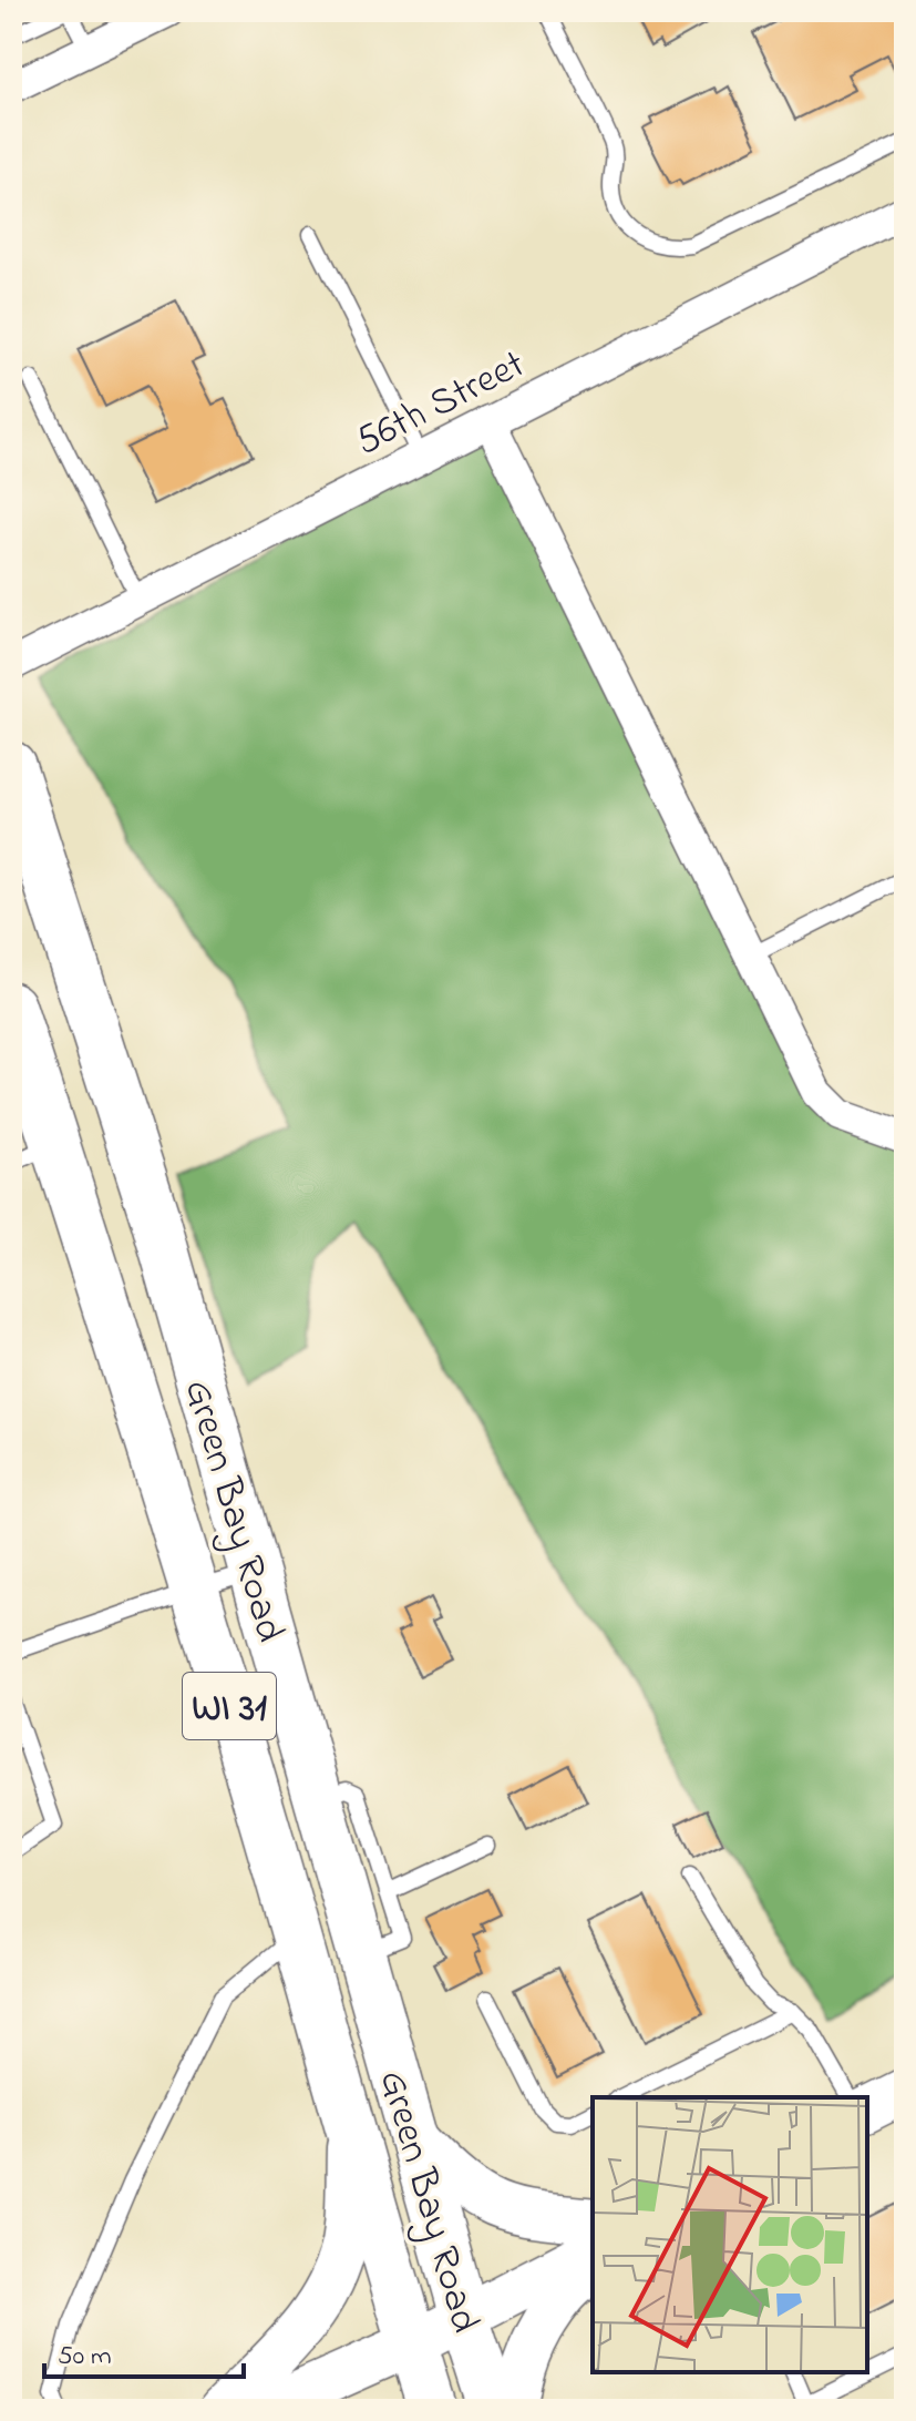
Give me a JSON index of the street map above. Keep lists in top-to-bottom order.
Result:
{
  "streets": {
    "main road": ["Green Bay Road", "WI 31"],
    "street": ["56th Street"]
  },
  "scale_bar": "50 m"
}
